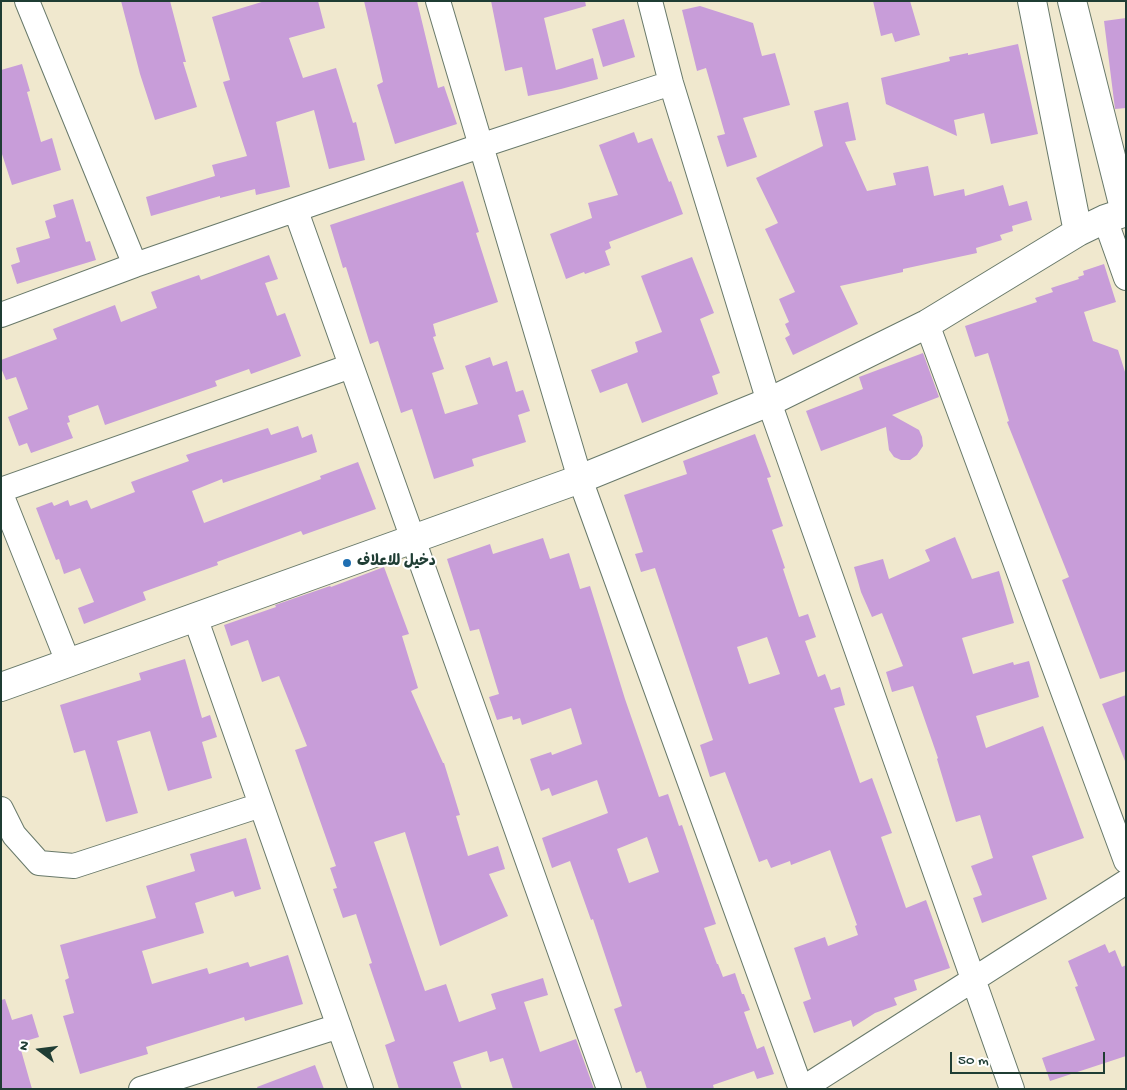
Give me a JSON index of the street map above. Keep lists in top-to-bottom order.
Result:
{
  "places": ["دخيل للاعلاف"],
  "scale_bar": "50 m",
  "north": "left"
}
